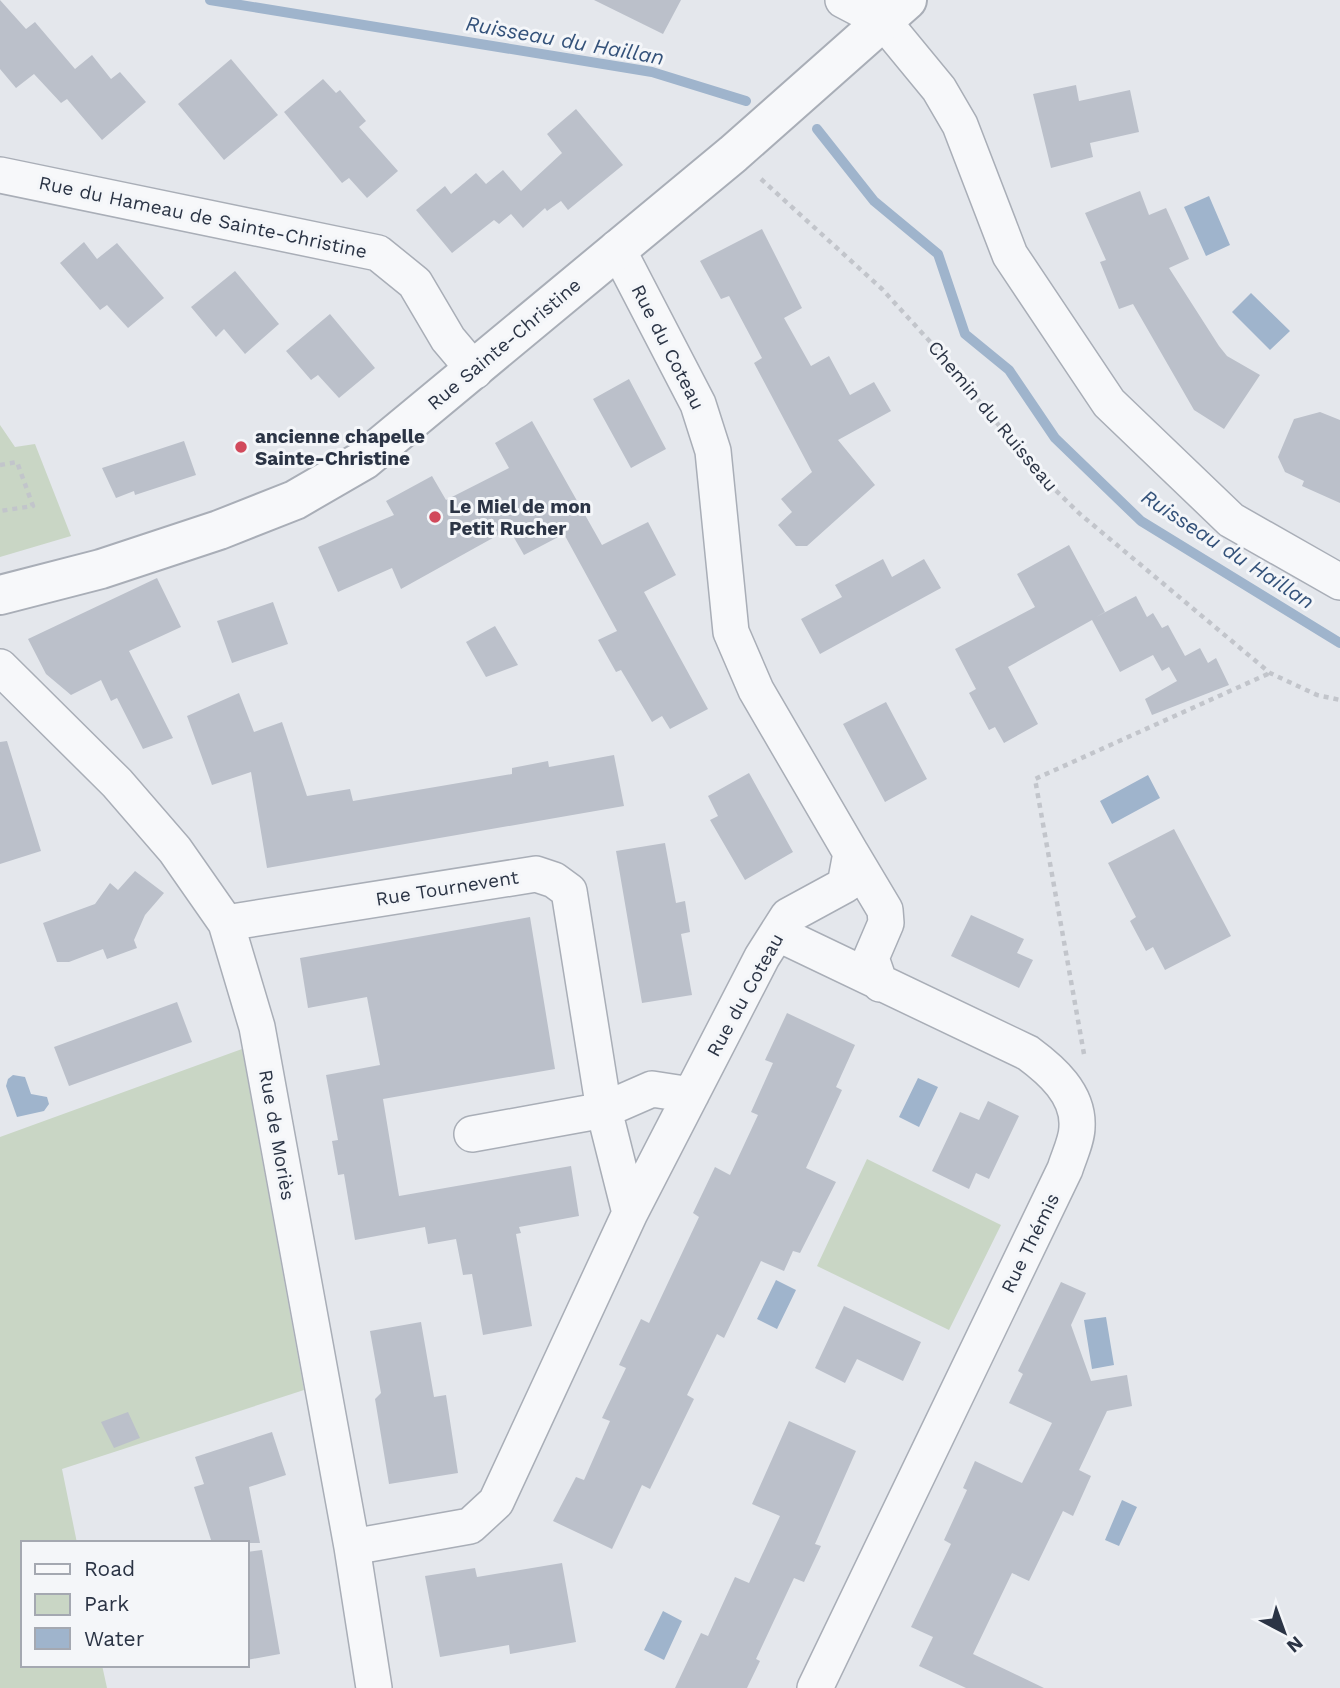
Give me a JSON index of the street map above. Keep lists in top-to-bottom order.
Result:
{
  "streets": {
    "street": [
      "Rue du Hameau de Sainte-Christine",
      "Rue Sainte-Christine",
      "Rue du Coteau",
      "Rue Tournevent",
      "Rue de Moriès",
      "Rue Thémis"
    ],
    "path": ["Chemin du Ruisseau"]
  },
  "crossings": [
    ["Rue du Hameau de Sainte-Christine", "Rue Sainte-Christine"],
    ["Rue Sainte-Christine", "Rue du Coteau"],
    ["Rue Sainte-Christine", "Chemin du Ruisseau"],
    ["Rue du Coteau", "Rue Tournevent"],
    ["Rue du Coteau", "Rue de Moriès"],
    ["Rue du Coteau", "Rue Thémis"],
    ["Rue Tournevent", "Rue de Moriès"]
  ],
  "water": ["Ruisseau du Haillan"],
  "places": ["ancienne chapelle Sainte-Christine", "Le Miel de mon Petit Rucher"],
  "legend": ["Road", "Park", "Water"],
  "north": "bottom right"
}
